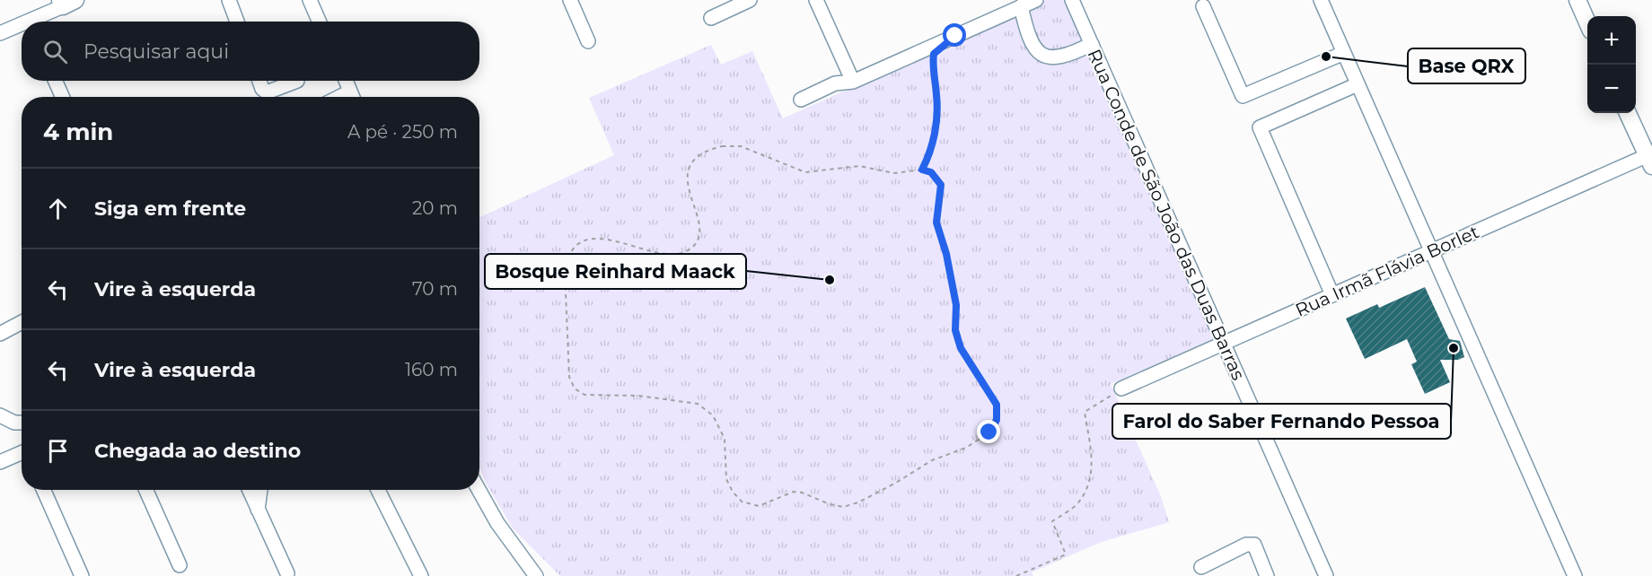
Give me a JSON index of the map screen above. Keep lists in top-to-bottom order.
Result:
{
  "streets": {
    "street": ["Rua Conde de São João das Duas Barras", "Rua Irmã Flávia Borlet"]
  },
  "crossings": [
    ["Rua Conde de São João das Duas Barras", "Rua Irmã Flávia Borlet"]
  ],
  "places": ["Base QRX", "Bosque Reinhard Maack", "Farol do Saber Fernando Pessoa"],
  "page": {
    "map_buttons": ["+", "−"],
    "search": "Pesquisar aqui",
    "heading": ["4 min", "A pé · 250 m"],
    "list": [
      ["Siga em frente", "20 m"],
      ["Vire à esquerda", "70 m"],
      ["Vire à esquerda", "160 m"],
      "Chegada ao destino"
    ]
  }
}
